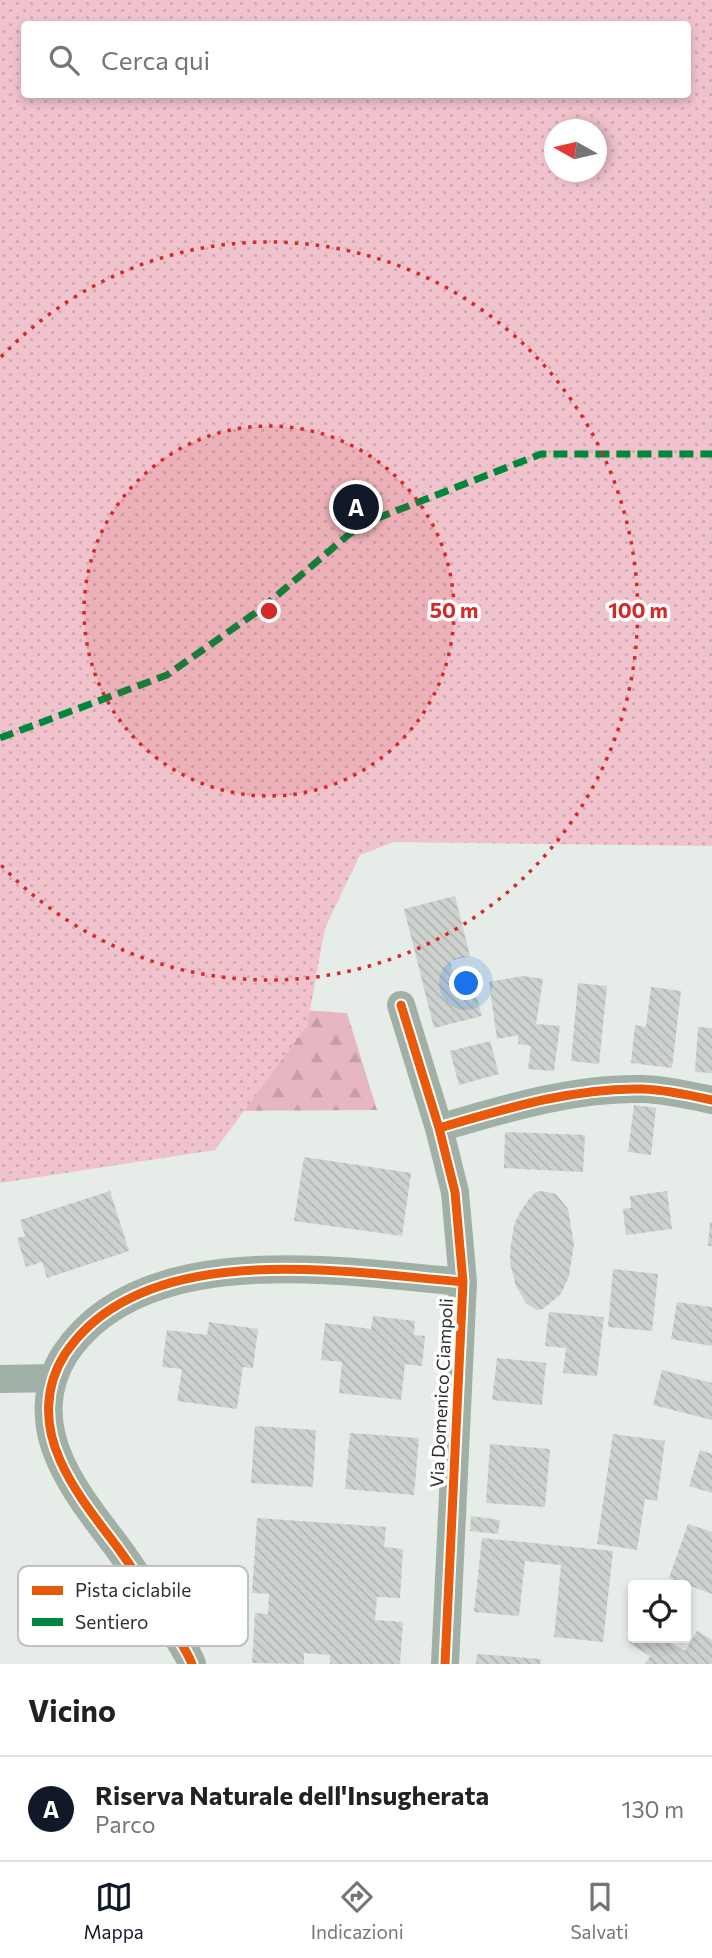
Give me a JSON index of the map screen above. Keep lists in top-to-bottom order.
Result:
{
  "streets": {
    "street": ["Via Domenico Ciampoli"]
  },
  "legend": ["Pista ciclabile", "Sentiero"],
  "north": "left",
  "page": {
    "search": "Cerca qui",
    "pins": "A",
    "heading": "Vicino",
    "list": [
      {
        "mark": "A",
        "name": "Riserva Naturale dell'Insugherata",
        "note": "Parco",
        "value": "130 m"
      }
    ],
    "nav": ["Mappa", "Indicazioni", "Salvati"]
  },
  "rings": ["50 m", "100 m"]
}
